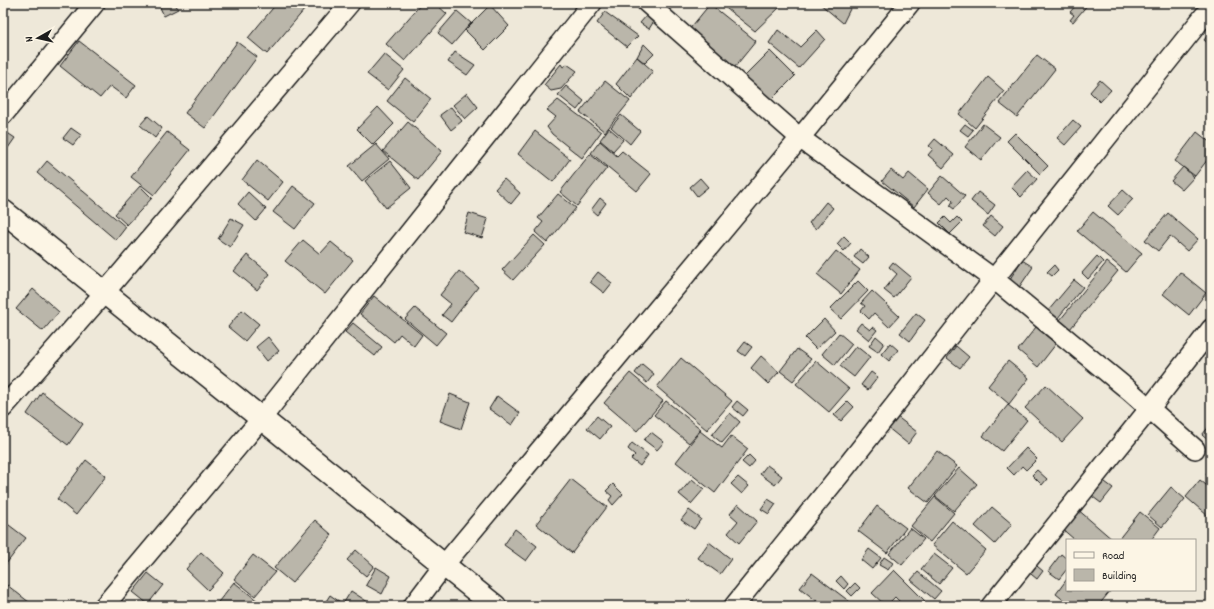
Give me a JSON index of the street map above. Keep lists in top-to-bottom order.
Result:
{
  "legend": ["Road", "Building"],
  "north": "left"
}
